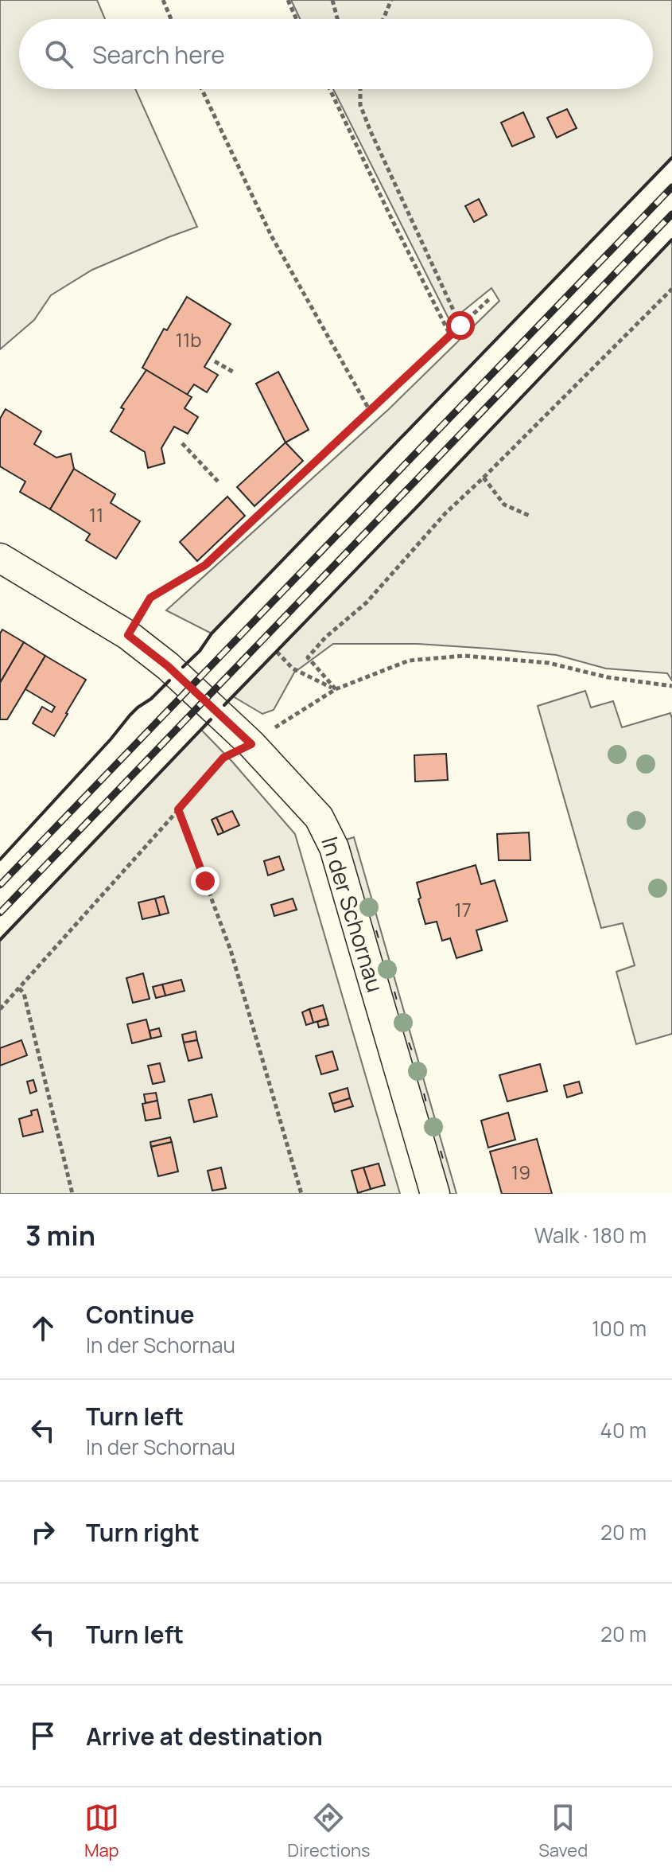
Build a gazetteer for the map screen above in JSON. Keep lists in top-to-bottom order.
{
  "streets": {
    "street": ["In der Schornau"]
  },
  "house_numbers": [
    "11b",
    "11",
    "17",
    "19"
  ],
  "page": {
    "search": "Search here",
    "heading": ["3 min", "Walk · 180 m"],
    "list": [
      ["Continue", "In der Schornau", "100 m"],
      ["Turn left", "In der Schornau", "40 m"],
      ["Turn right", "20 m"],
      ["Turn left", "20 m"],
      "Arrive at destination"
    ],
    "nav": ["Map", "Directions", "Saved"]
  }
}
